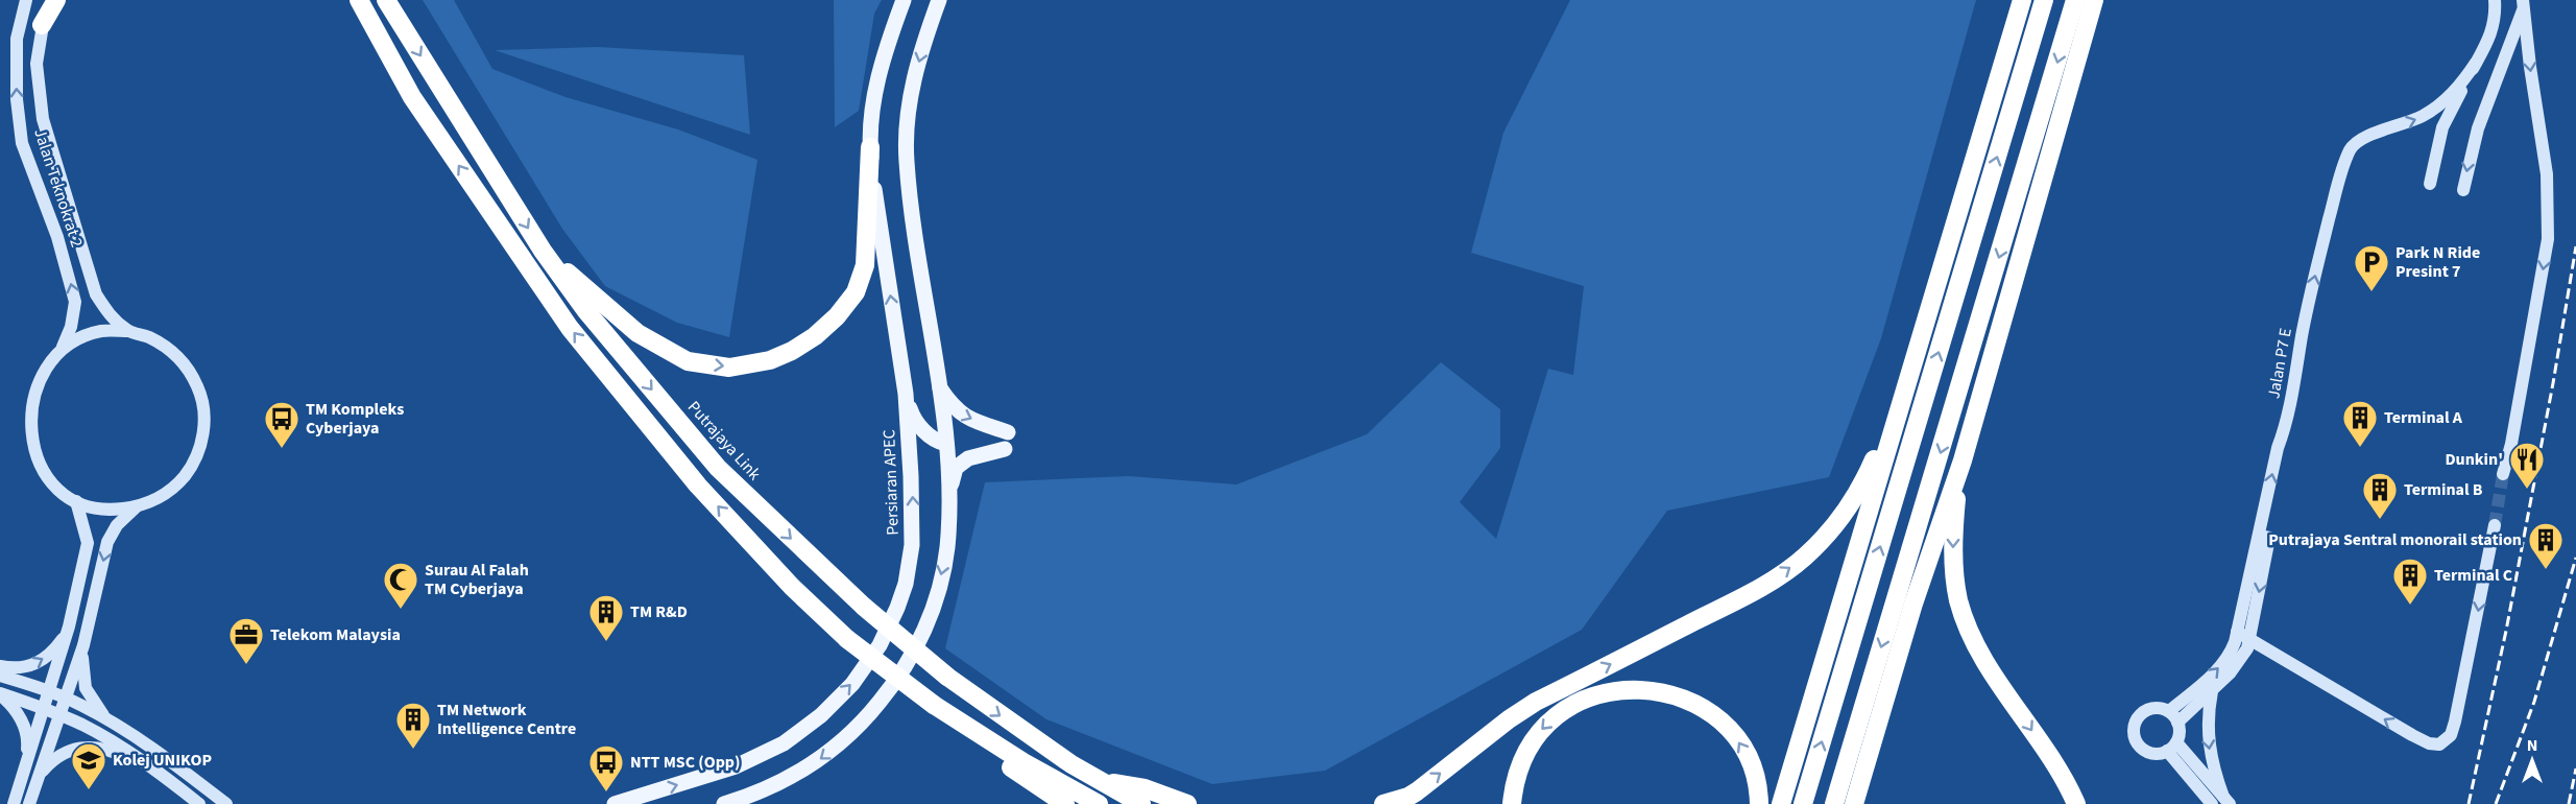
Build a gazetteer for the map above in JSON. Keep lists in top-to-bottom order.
{
  "streets": {
    "highway": ["Putrajaya Link"],
    "main road": ["Jalan Teknokrat 2", "Jalan P7 E", "Persiaran APEC"]
  },
  "places": {
    "parking": ["Park N Ride Presint 7"],
    "building": [
      "Terminal A",
      "Terminal B",
      "Putrajaya Sentral monorail station",
      "Terminal C",
      "TM R&D",
      "TM Network Intelligence Centre"
    ],
    "bus stop": ["TM Kompleks Cyberjaya", "NTT MSC (Opp)"],
    "restaurant": ["Dunkin'"],
    "mosque": ["Surau Al Falah TM Cyberjaya"],
    "office": ["Telekom Malaysia"],
    "school or university": ["Kolej UNIKOP"]
  },
  "north": "top"
}
